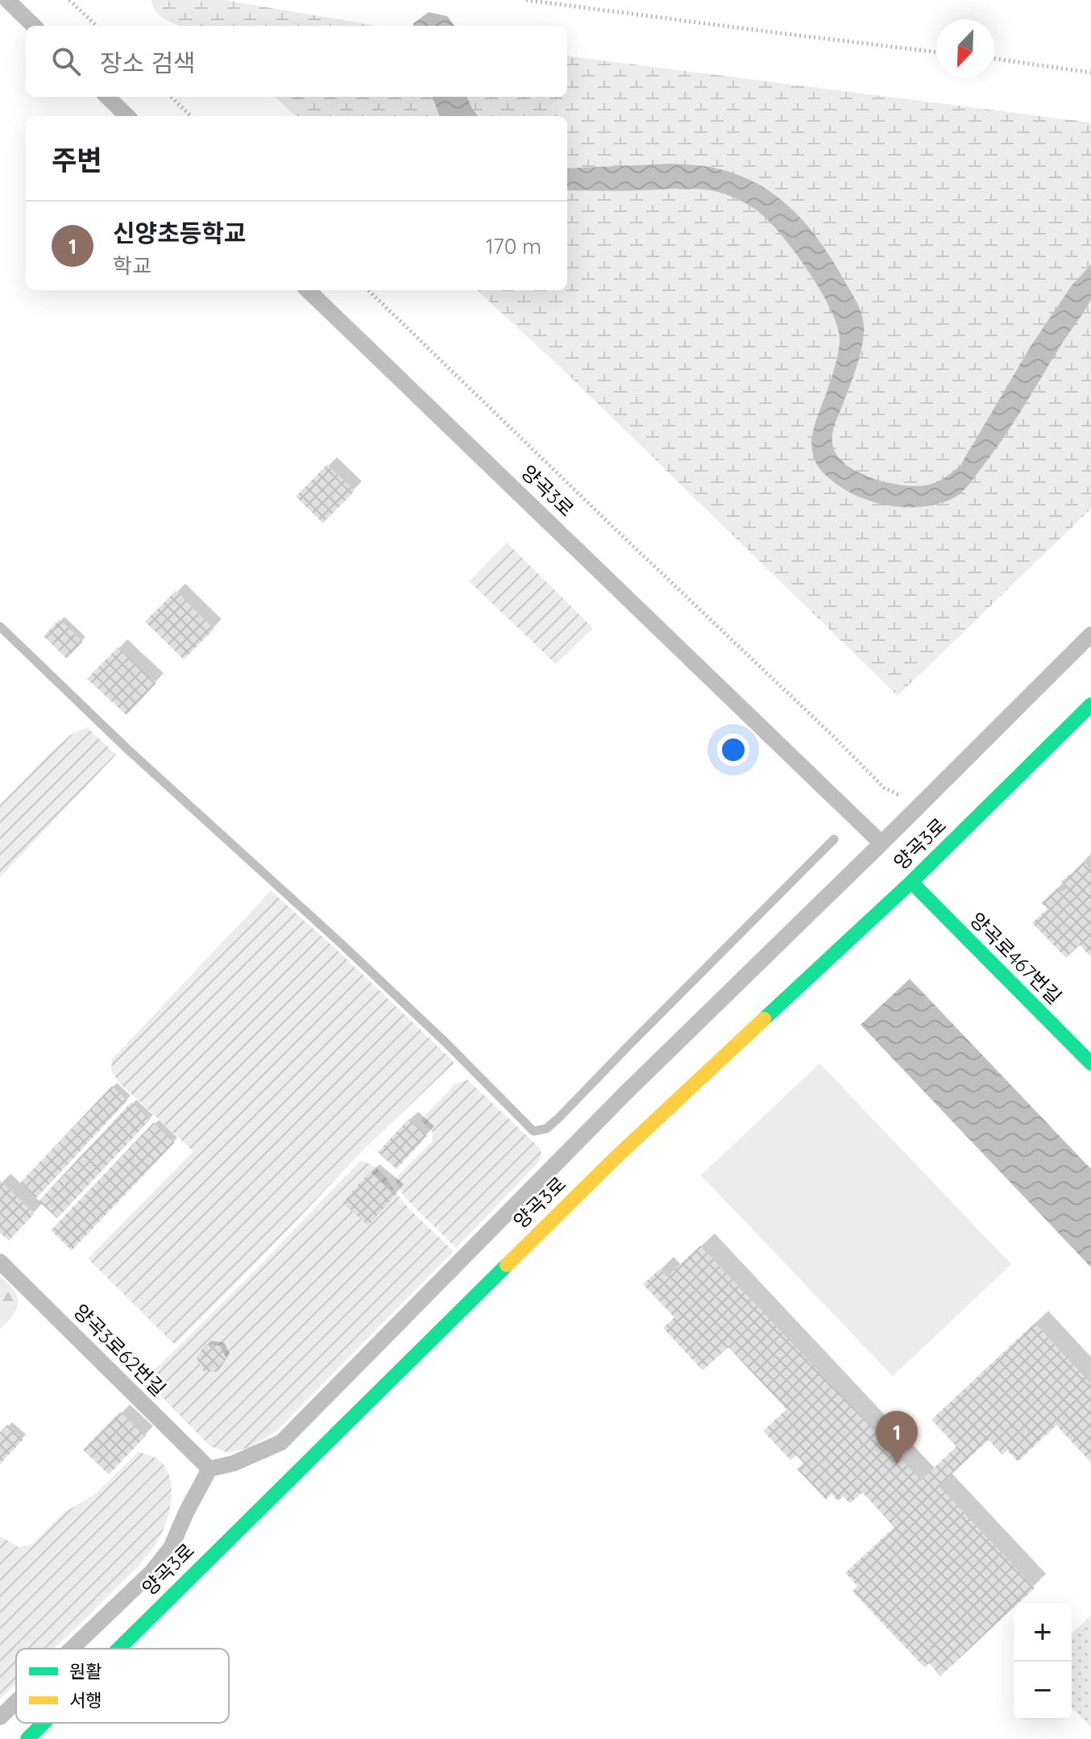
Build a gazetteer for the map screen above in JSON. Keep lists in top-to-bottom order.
{
  "streets": {
    "street": ["양곡3로", "양곡로467번길"],
    "lane": ["양곡3로62번길"]
  },
  "crossings": [
    ["양곡3로", "양곡로467번길"],
    ["양곡3로", "양곡3로62번길"]
  ],
  "legend": ["원활", "서행"],
  "north": "bottom left",
  "page": {
    "search": "장소 검색",
    "heading": "주변",
    "list": [
      {
        "mark": "1",
        "name": "신양초등학교",
        "note": "학교",
        "value": "170 m"
      }
    ],
    "pins": "1",
    "map_buttons": ["+", "−"]
  }
}
